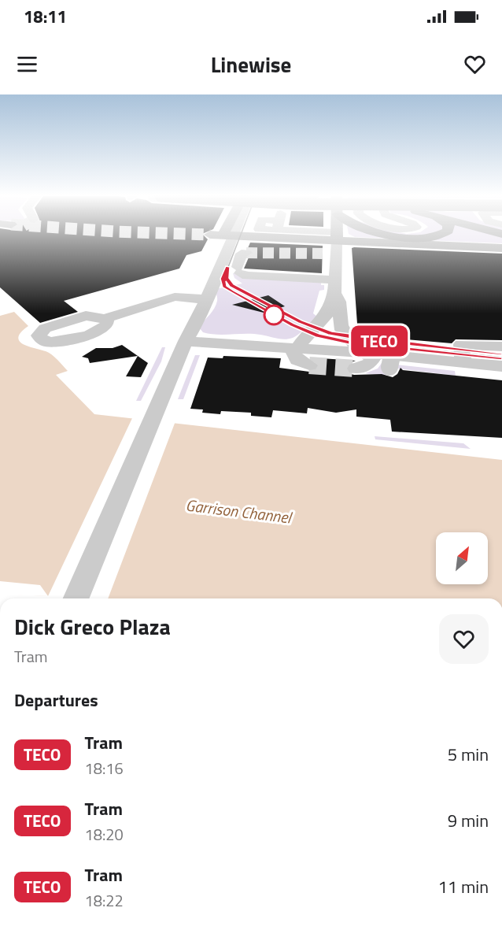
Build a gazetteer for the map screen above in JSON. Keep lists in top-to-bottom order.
{
  "water": ["Garrison Channel"],
  "lines": ["tram line TECO"],
  "north": "top right",
  "page": {
    "status": "18:11",
    "header": "Linewise",
    "on_map": "TECO",
    "heading": [
      ["Dick Greco Plaza", "Tram"],
      "Departures"
    ],
    "list": [
      {
        "mark": "TECO",
        "name": "Tram",
        "note": "18:16",
        "value": "5 min"
      },
      {
        "mark": "TECO",
        "name": "Tram",
        "note": "18:20",
        "value": "9 min"
      },
      {
        "mark": "TECO",
        "name": "Tram",
        "note": "18:22",
        "value": "11 min"
      }
    ]
  }
}
